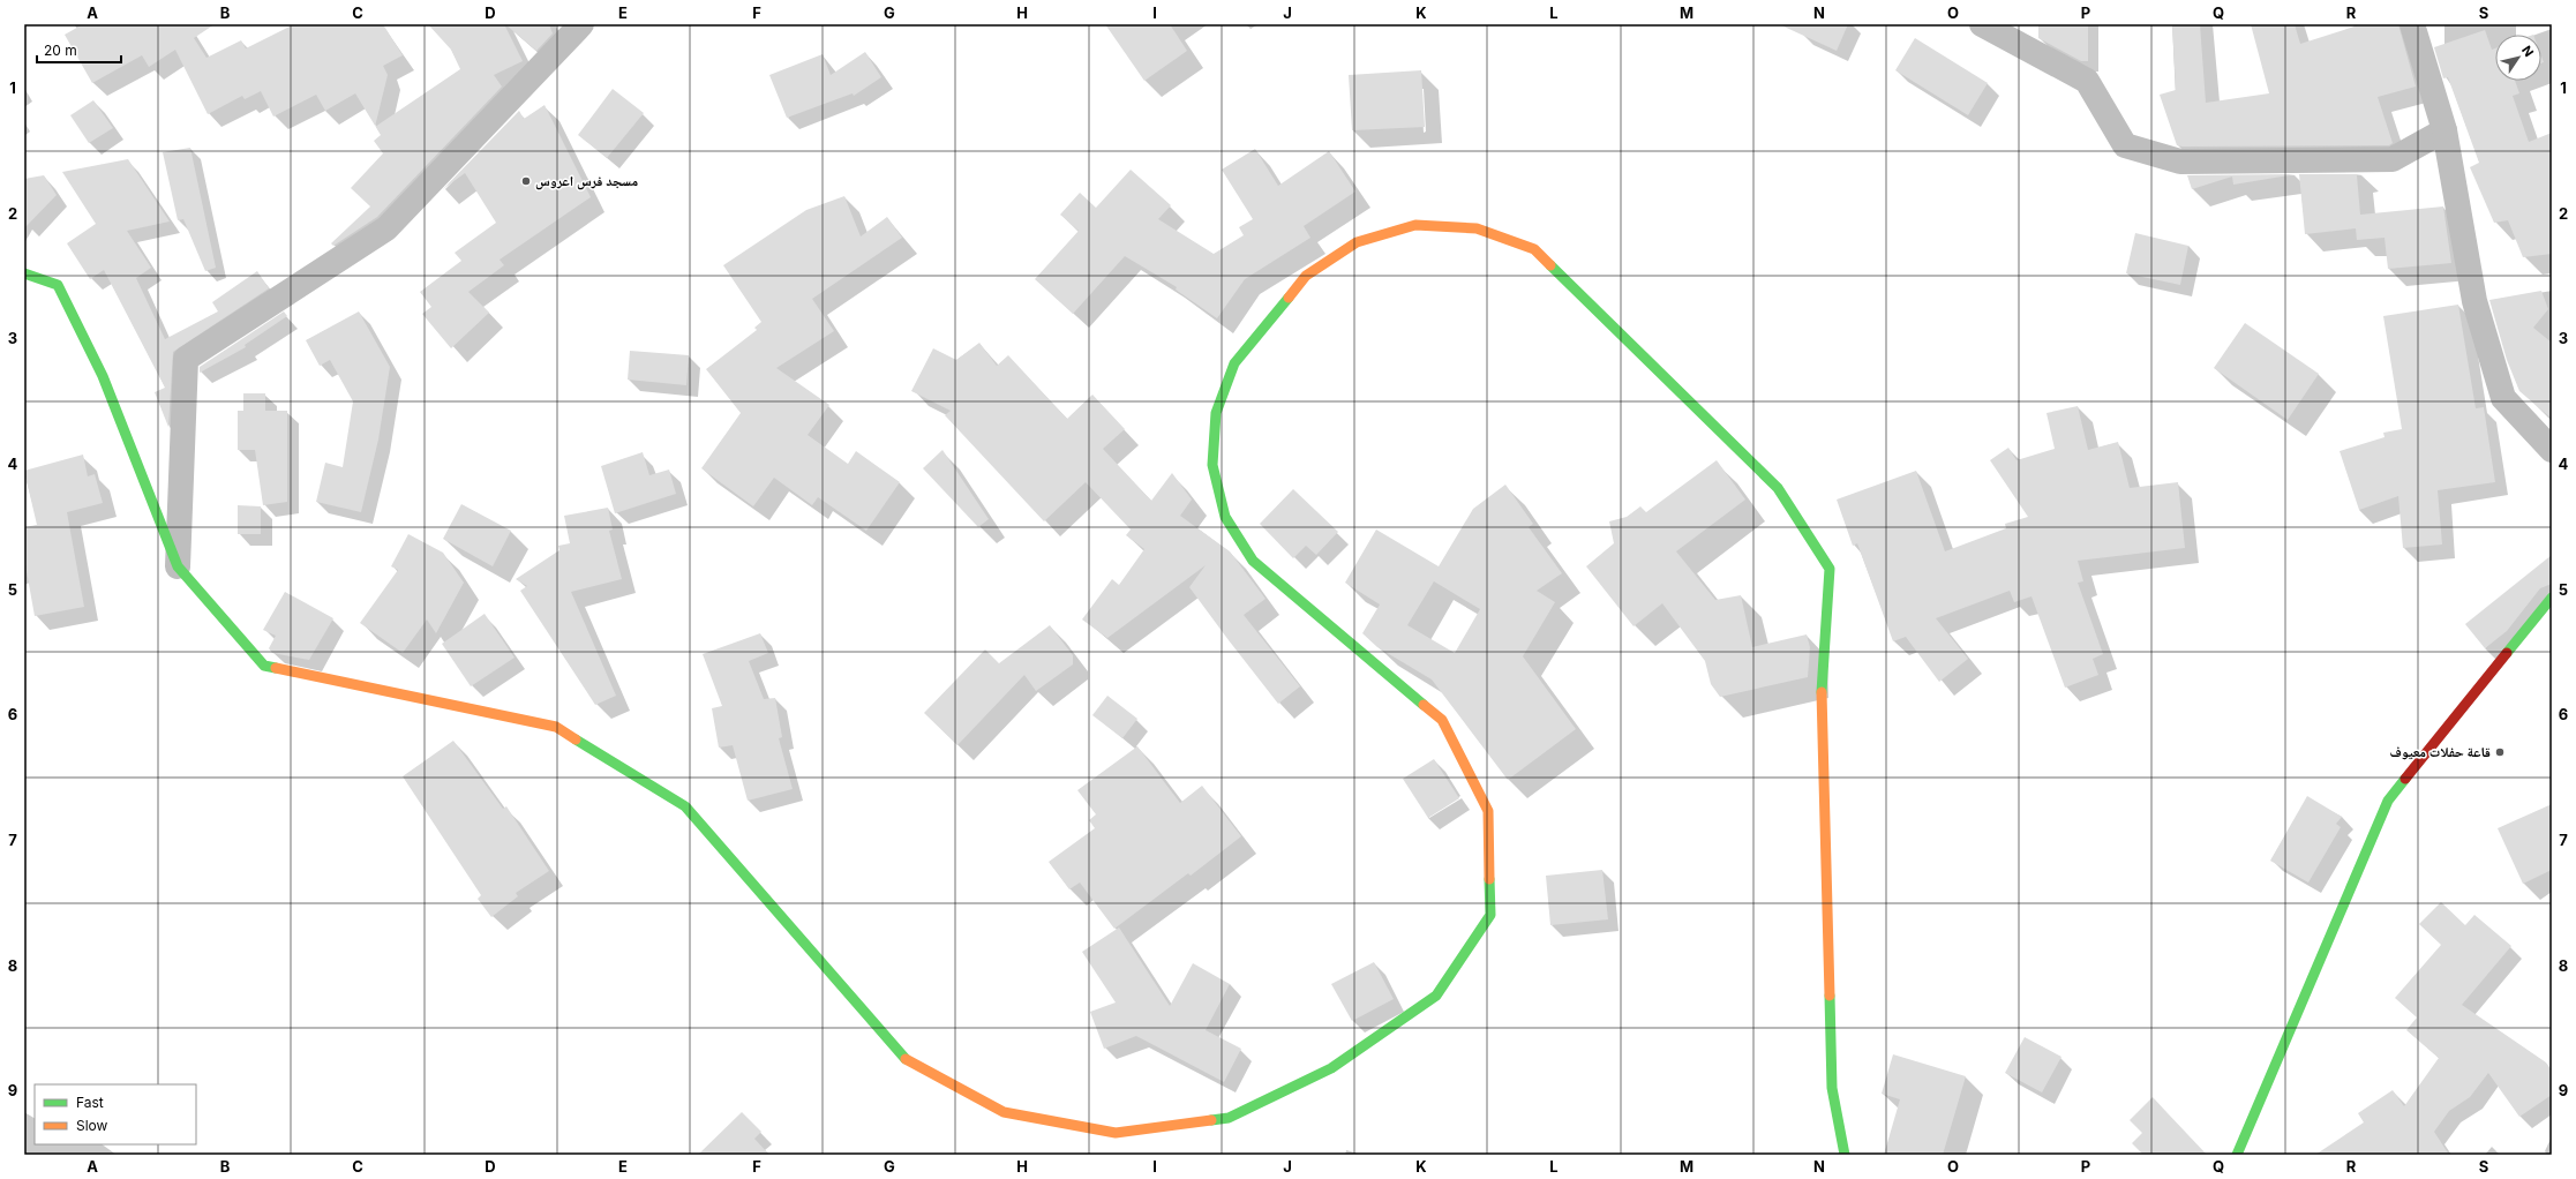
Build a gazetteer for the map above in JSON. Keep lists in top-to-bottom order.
{
  "places": ["مسجد فرس اعروس", "قاعة حفلات معيوف"],
  "legend": ["Fast", "Slow"],
  "scale_bar": "20 m",
  "north": "top right",
  "grid": {
    "columns": [
      "A",
      "B",
      "C",
      "D",
      "E",
      "F",
      "G",
      "H",
      "I",
      "J",
      "K",
      "L",
      "M",
      "N",
      "O",
      "P",
      "Q",
      "R",
      "S"
    ],
    "rows": [
      "1",
      "2",
      "3",
      "4",
      "5",
      "6",
      "7",
      "8",
      "9"
    ]
  }
}
